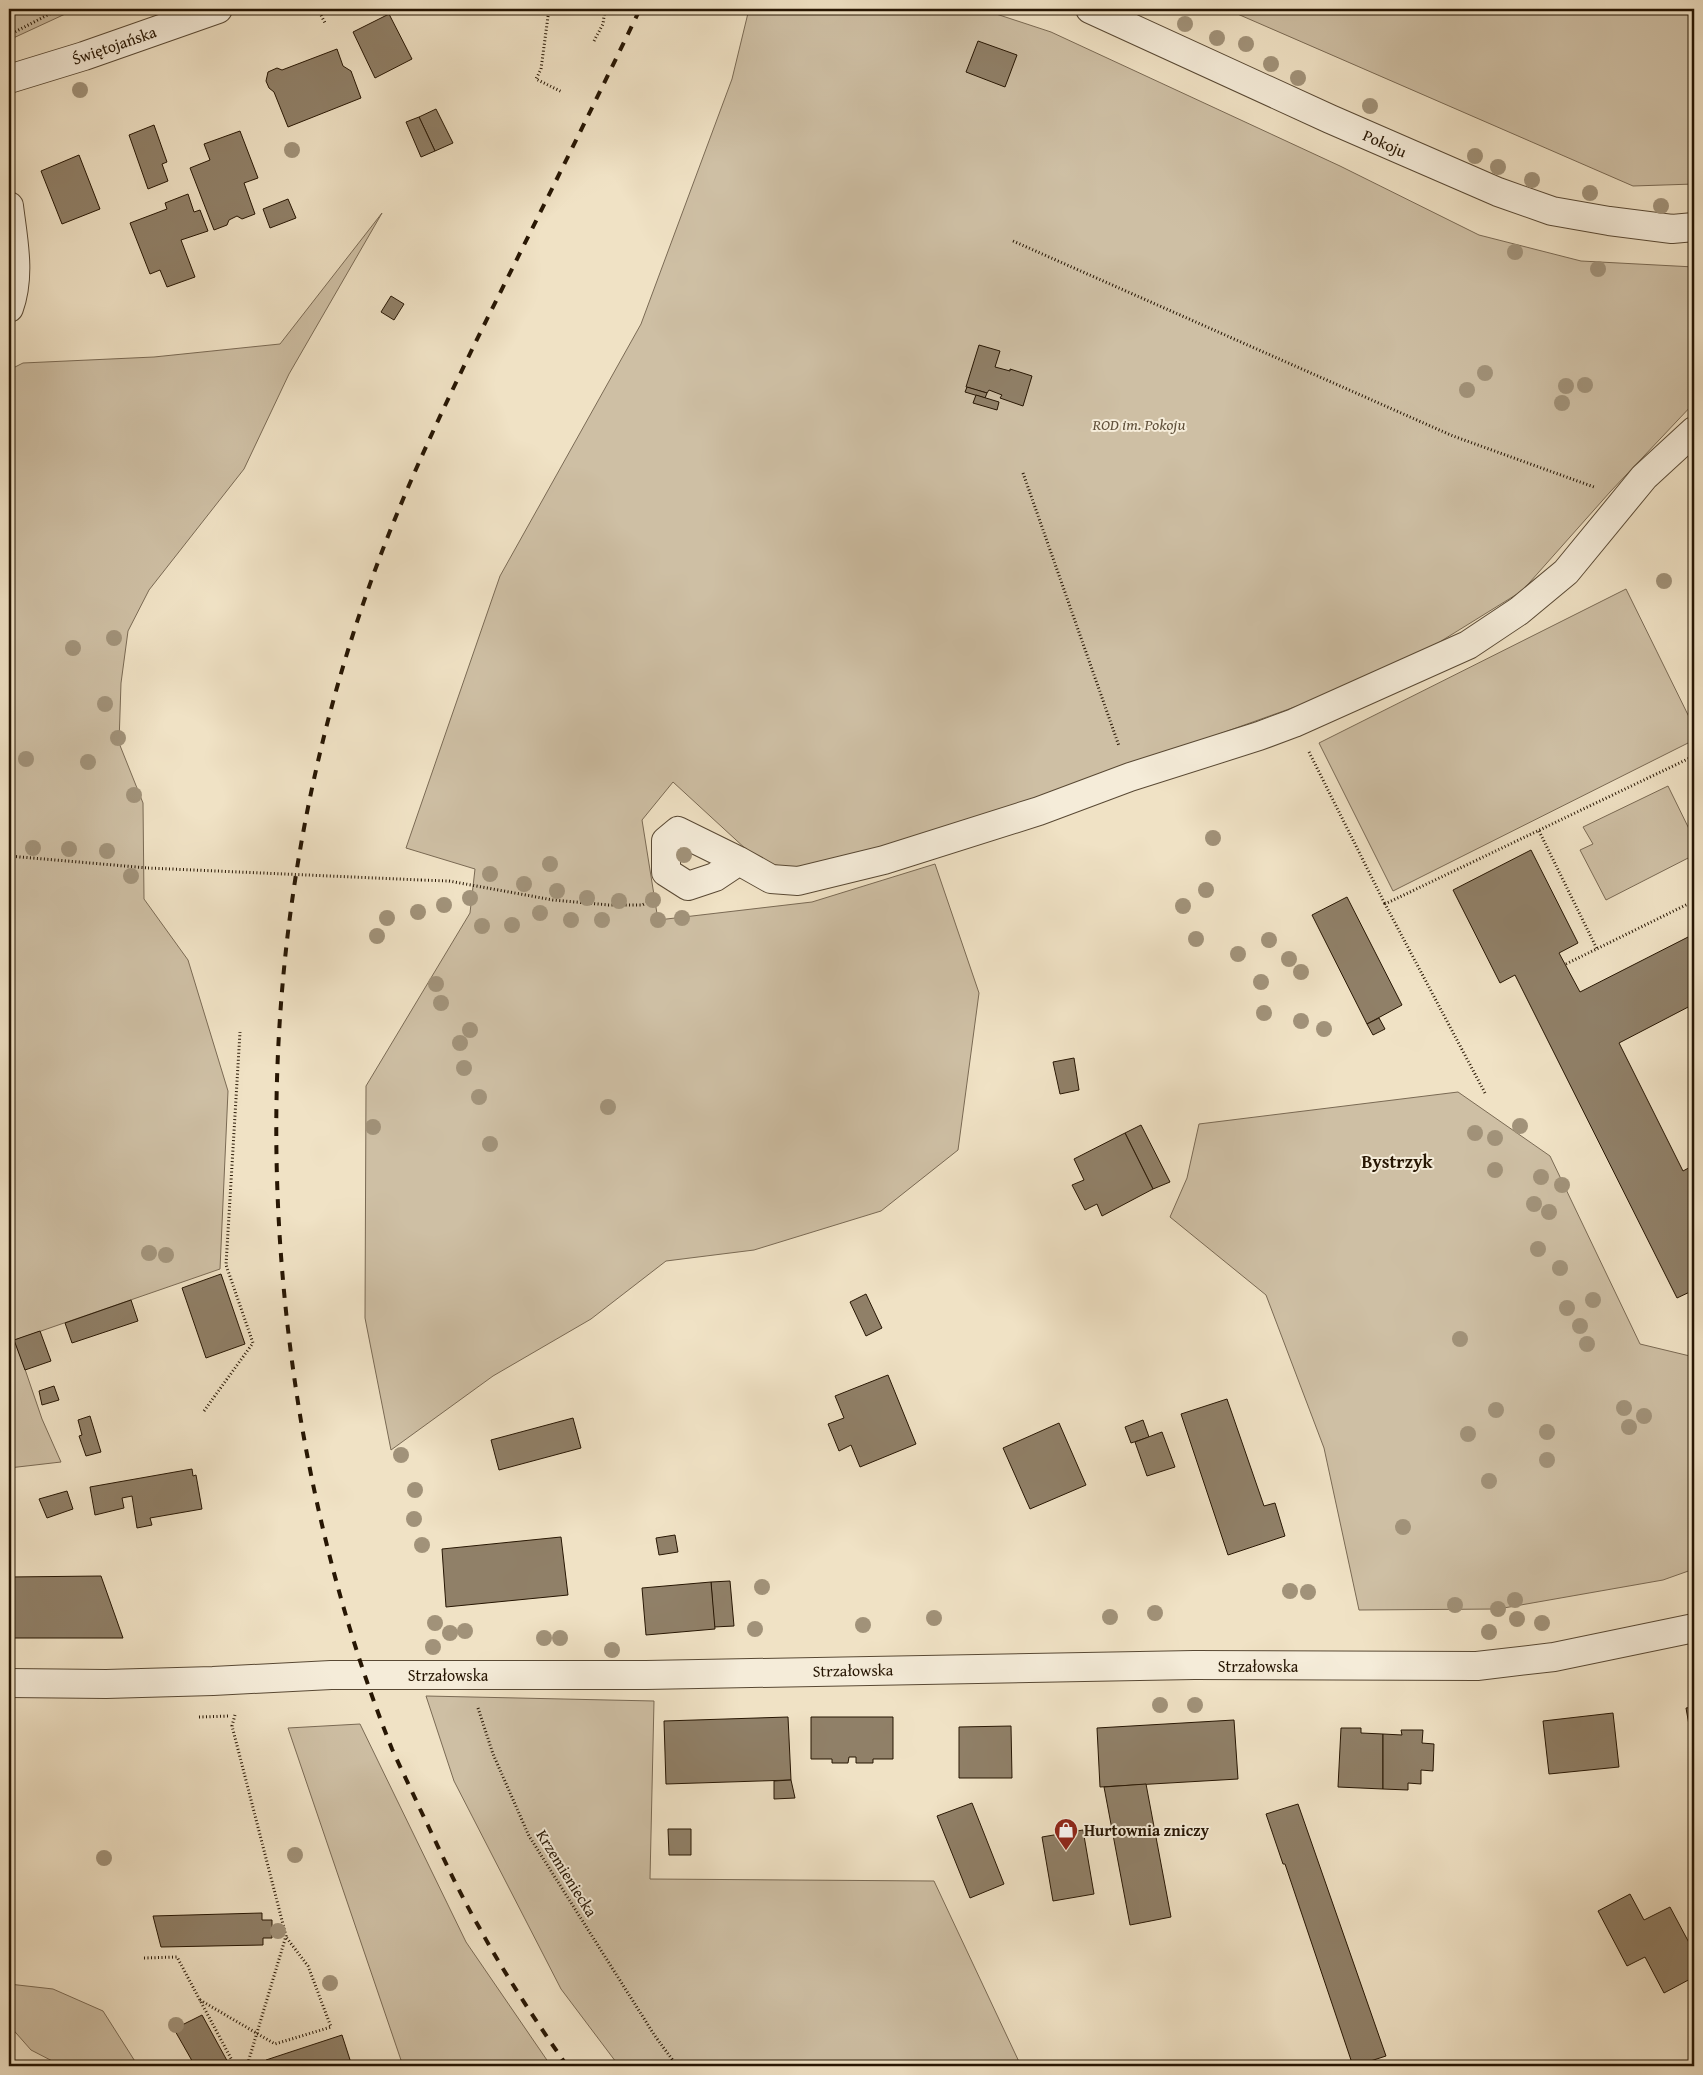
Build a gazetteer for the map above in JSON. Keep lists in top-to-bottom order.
{
  "streets": {
    "street": ["Świętojańska", "Pokoju", "Strzałowska"],
    "path": ["Krzemieniecka"]
  },
  "crossings": [
    ["Strzałowska", "Krzemieniecka"]
  ],
  "districts": ["Bystrzyk"],
  "parks": ["ROD im. Pokoju"],
  "places": {
    "shop": ["Hurtownia zniczy"]
  }
}
